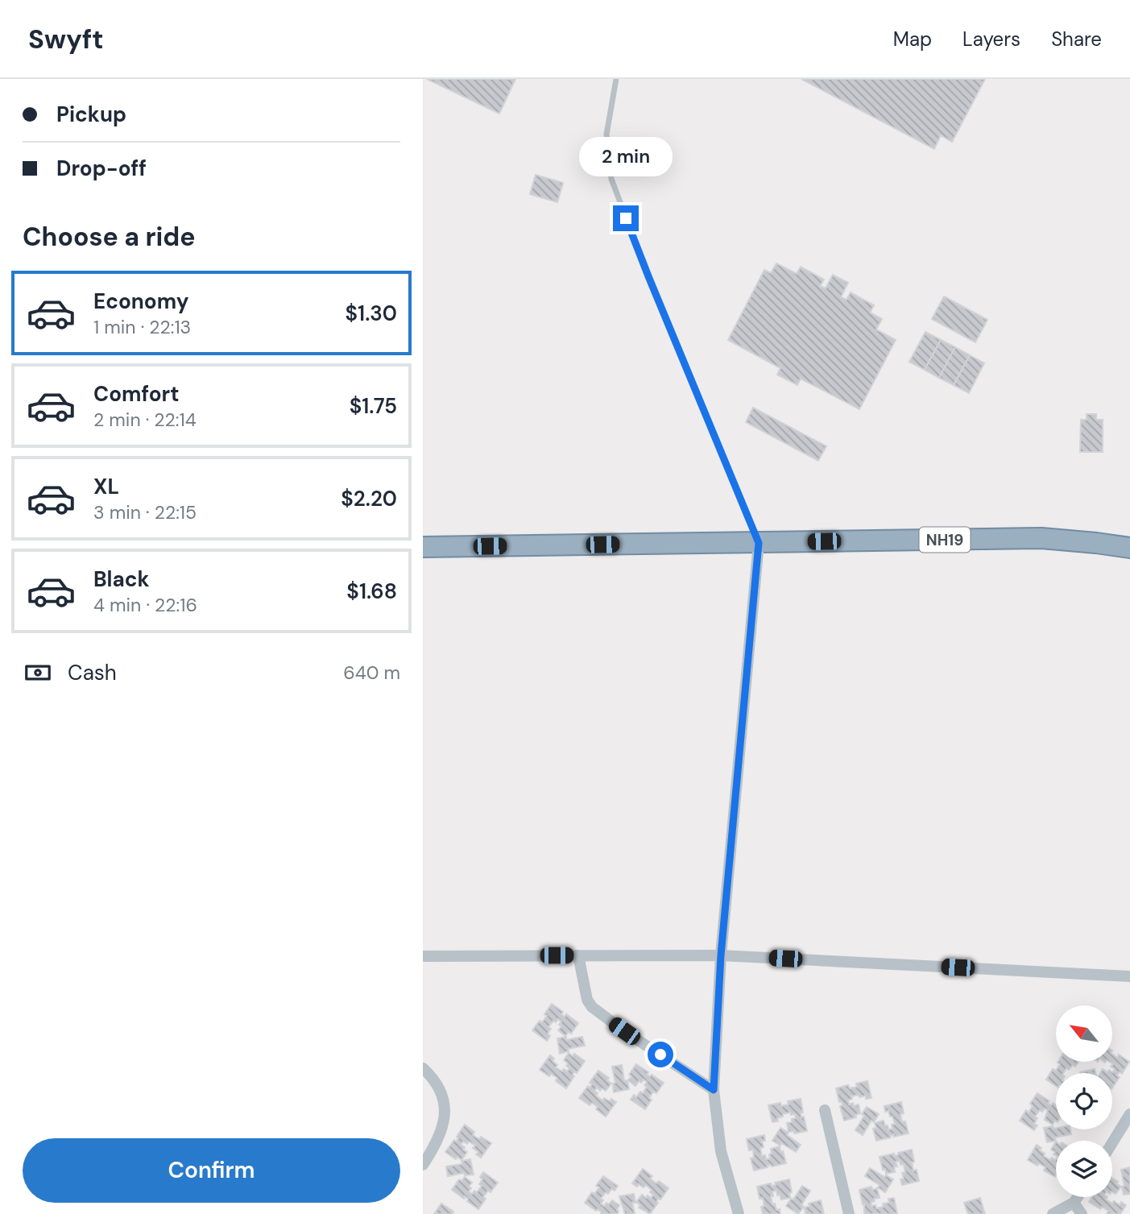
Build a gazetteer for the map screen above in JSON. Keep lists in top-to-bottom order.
{
  "streets": {
    "highway": ["NH19"]
  },
  "north": "top left",
  "page": {
    "header": "Swyft",
    "nav": ["Map", "Layers", "Share"],
    "banner": ["Pickup", "Drop-off"],
    "bubble": "2 min",
    "heading": "Choose a ride",
    "list": [
      {
        "name": "Economy",
        "note": "1 min · 22:13",
        "value": "$1.30"
      },
      {
        "name": "Comfort",
        "note": "2 min · 22:14",
        "value": "$1.75"
      },
      {
        "name": "XL",
        "note": "3 min · 22:15",
        "value": "$2.20"
      },
      {
        "name": "Black",
        "note": "4 min · 22:16",
        "value": "$1.68"
      }
    ],
    "pay": ["Cash", "640 m"],
    "buttons": "Confirm"
  }
}
